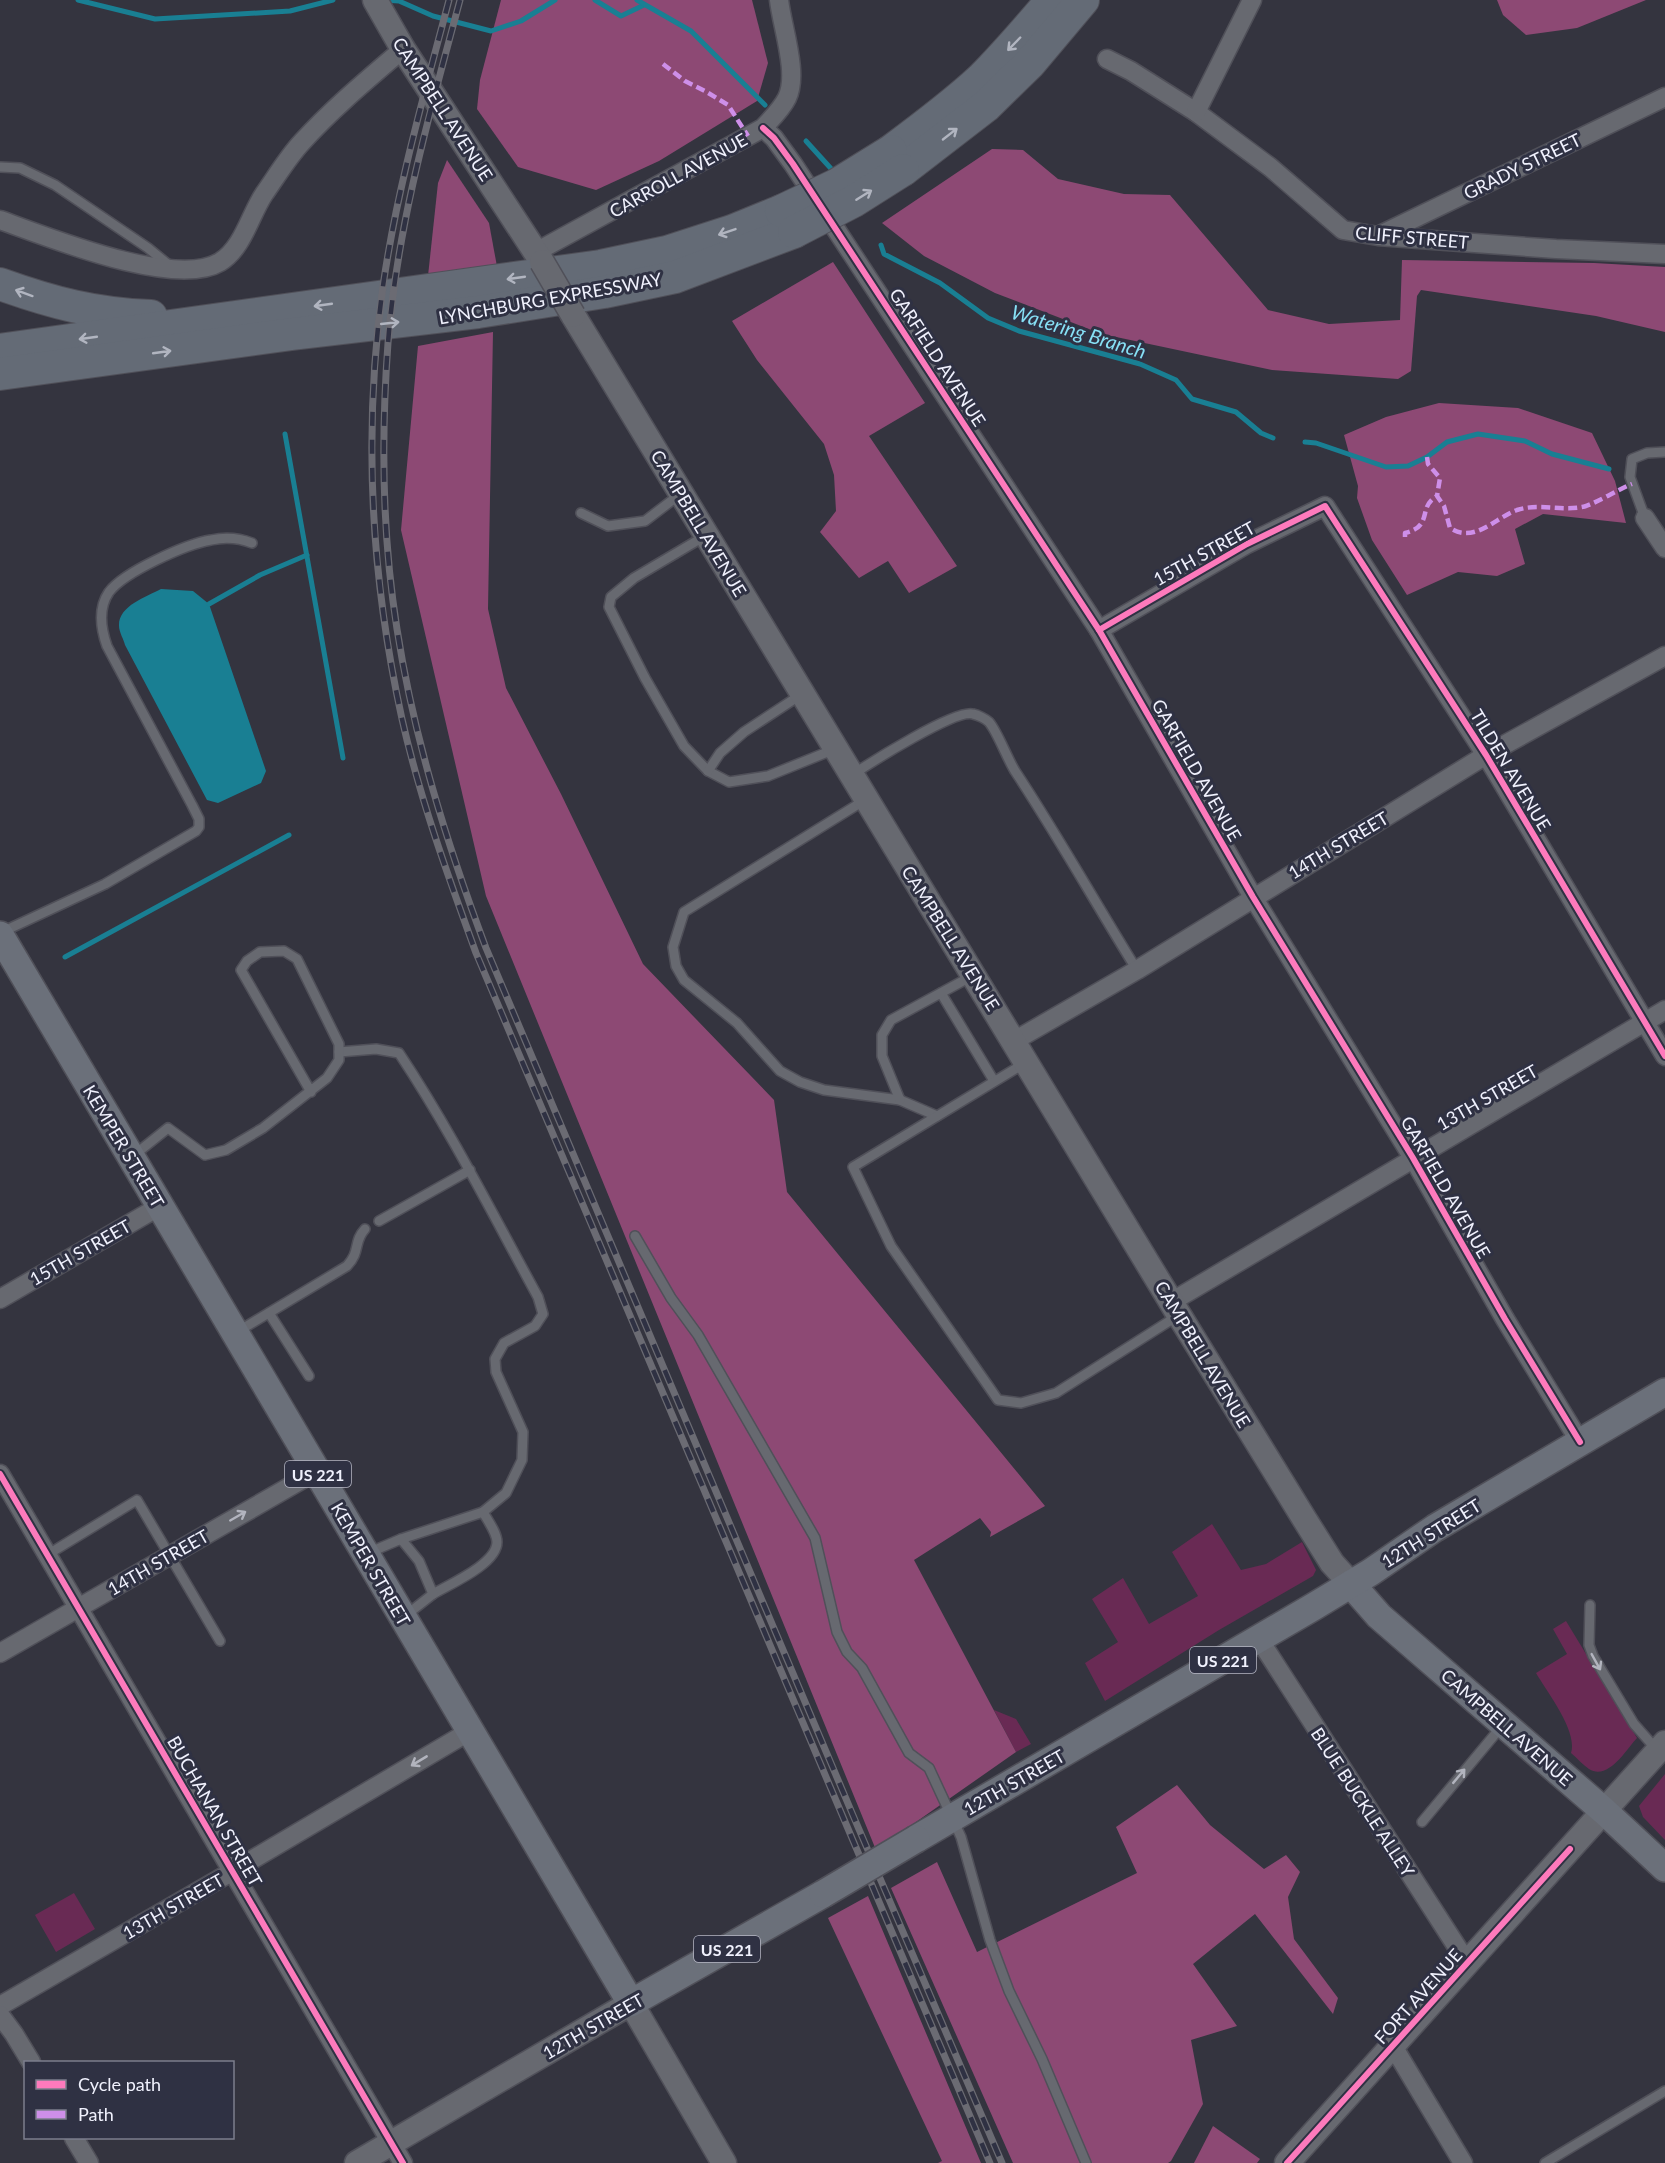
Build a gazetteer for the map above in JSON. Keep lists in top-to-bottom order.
{
  "streets": {
    "highway": ["LYNCHBURG EXPRESSWAY"],
    "main road": [
      "CAMPBELL AVENUE",
      "KEMPER STREET",
      "US 221",
      "12TH STREET",
      "FORT AVENUE"
    ],
    "street": [
      "GRADY STREET",
      "CARROLL AVENUE",
      "CLIFF STREET",
      "GARFIELD AVENUE",
      "15TH STREET",
      "TILDEN AVENUE",
      "14TH STREET",
      "13TH STREET",
      "BLUE BUCKLE ALLEY",
      "BUCHANAN STREET"
    ]
  },
  "crossings": [
    ["CAMPBELL AVENUE", "CARROLL AVENUE"],
    ["CAMPBELL AVENUE", "14TH STREET"],
    ["CAMPBELL AVENUE", "13TH STREET"],
    ["CAMPBELL AVENUE", "12TH STREET"],
    ["CAMPBELL AVENUE", "FORT AVENUE"],
    ["GRADY STREET", "CLIFF STREET"],
    ["CARROLL AVENUE", "GARFIELD AVENUE"],
    ["GARFIELD AVENUE", "15TH STREET"],
    ["GARFIELD AVENUE", "14TH STREET"],
    ["GARFIELD AVENUE", "13TH STREET"],
    ["GARFIELD AVENUE", "12TH STREET"],
    ["15TH STREET", "TILDEN AVENUE"],
    ["15TH STREET", "KEMPER STREET"],
    ["TILDEN AVENUE", "14TH STREET"],
    ["TILDEN AVENUE", "13TH STREET"],
    ["14TH STREET", "KEMPER STREET"],
    ["14TH STREET", "BUCHANAN STREET"],
    ["13TH STREET", "KEMPER STREET"],
    ["13TH STREET", "BUCHANAN STREET"],
    ["KEMPER STREET", "12TH STREET"],
    ["12TH STREET", "BLUE BUCKLE ALLEY"],
    ["12TH STREET", "BUCHANAN STREET"],
    ["BLUE BUCKLE ALLEY", "FORT AVENUE"]
  ],
  "water": ["Watering Branch"],
  "legend": ["Cycle path", "Path"]
}
